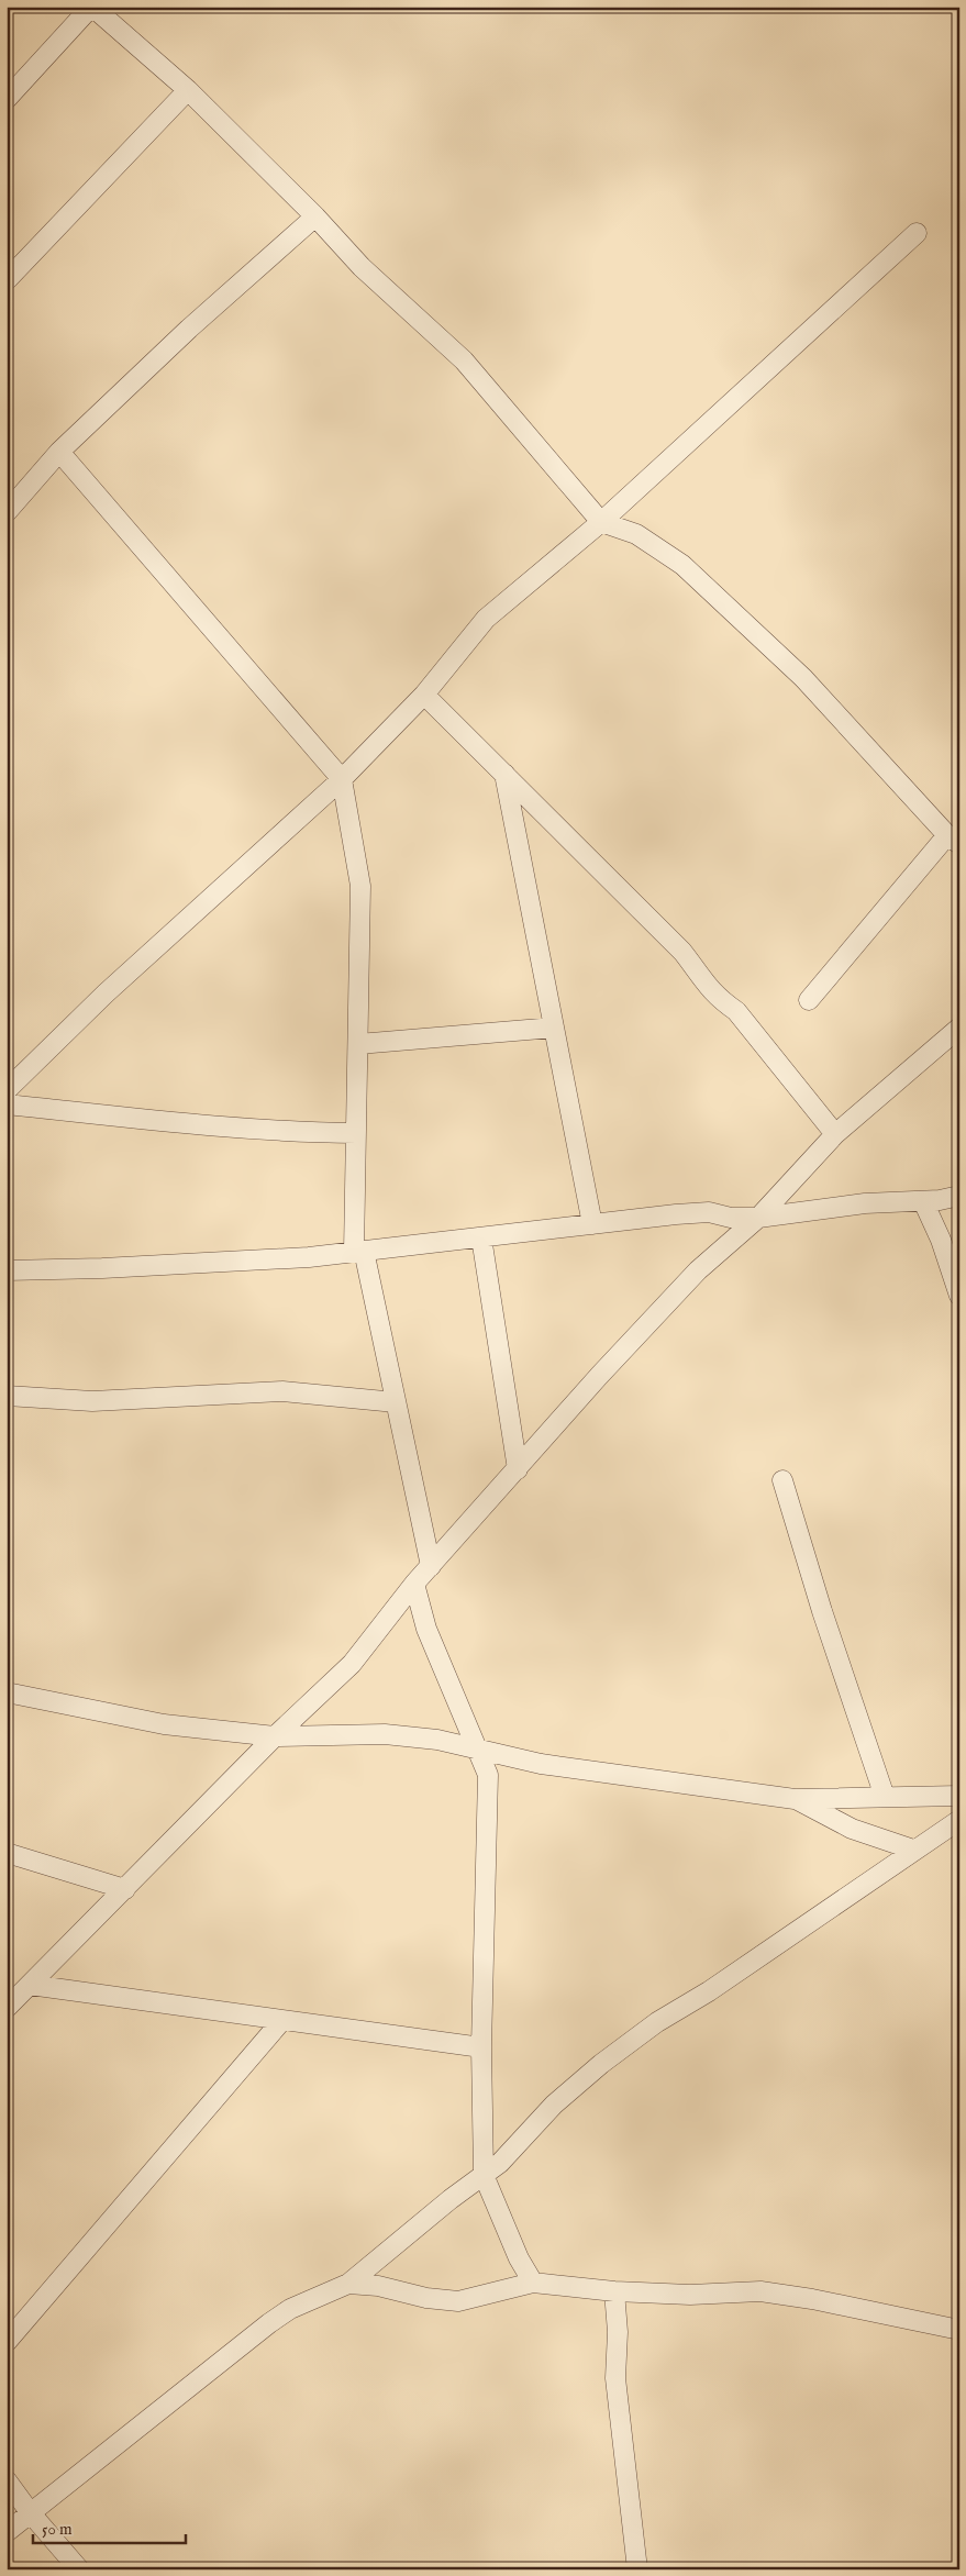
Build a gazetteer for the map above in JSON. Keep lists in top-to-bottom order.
{
  "scale_bar": "50 m"
}
